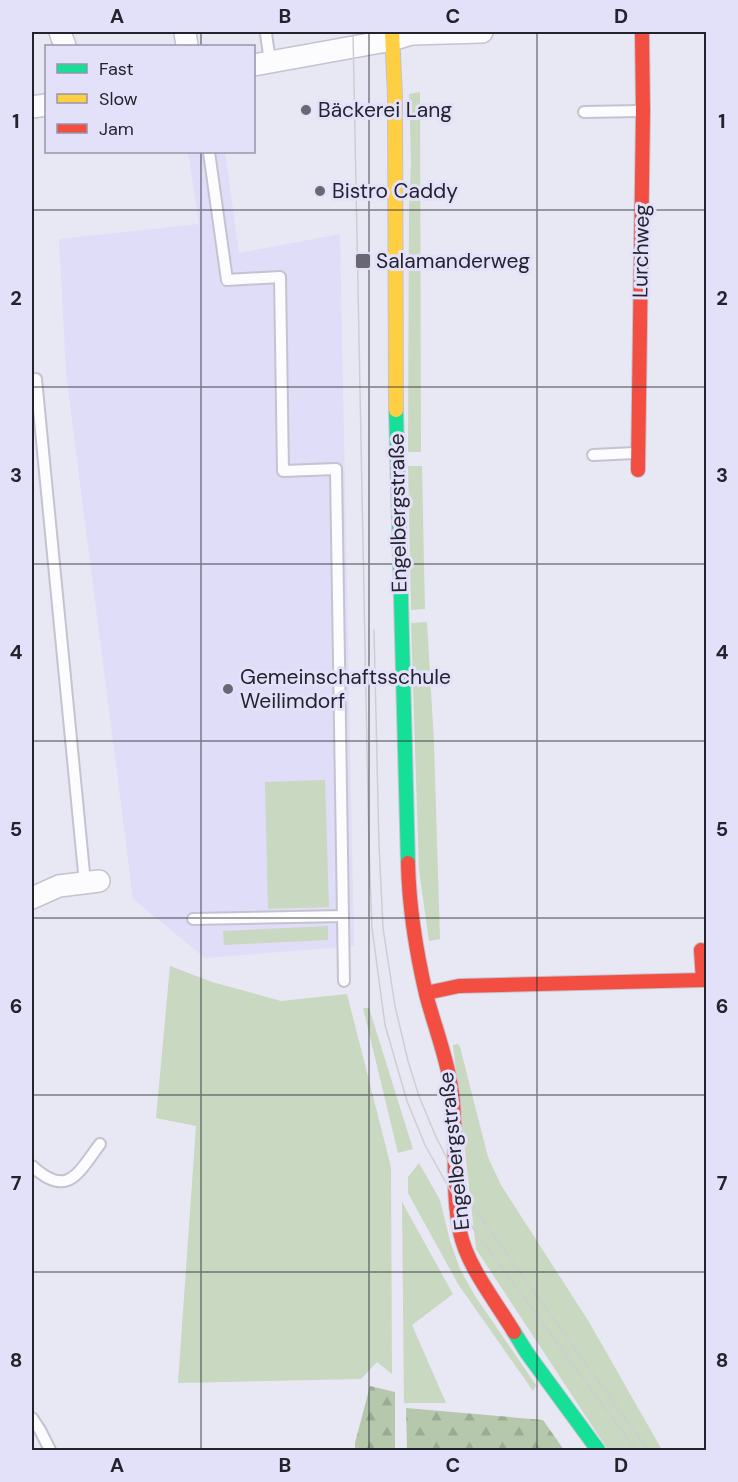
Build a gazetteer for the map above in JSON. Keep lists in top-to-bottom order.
{
  "streets": {
    "main road": ["Lurchweg", "Engelbergstraße"]
  },
  "places": {
    "other": ["Bäckerei Lang", "Bistro Caddy", "Gemeinschaftsschule Weilimdorf"],
    "transit": ["Salamanderweg"]
  },
  "legend": ["Fast", "Slow", "Jam"],
  "grid": {
    "columns": [
      "A",
      "B",
      "C",
      "D"
    ],
    "rows": [
      "1",
      "2",
      "3",
      "4",
      "5",
      "6",
      "7",
      "8"
    ]
  }
}
